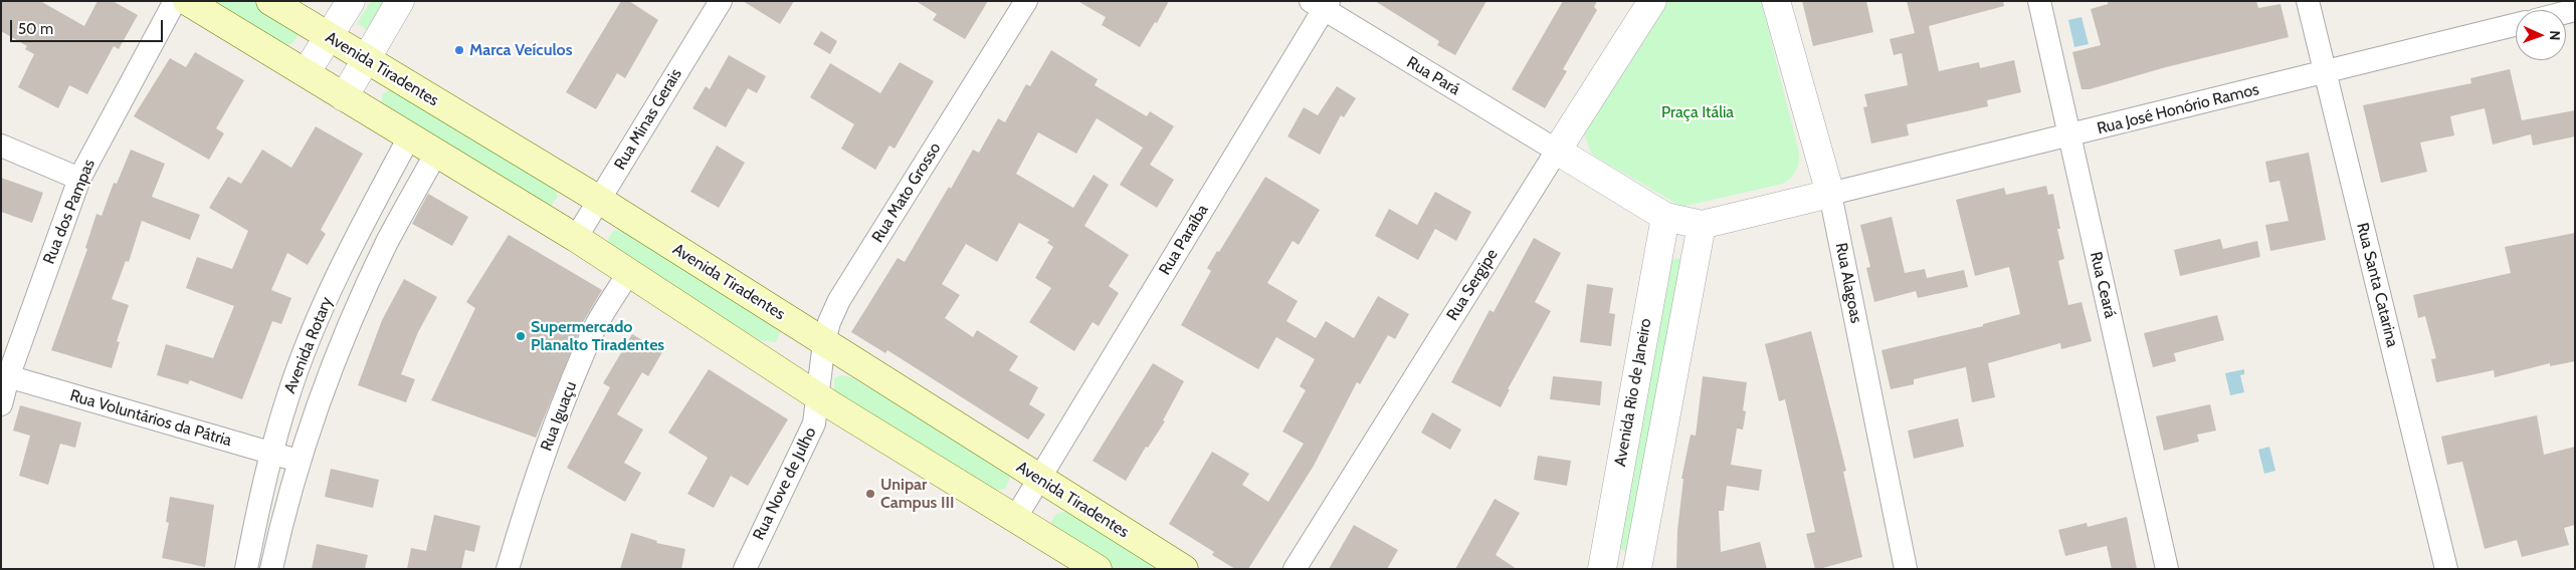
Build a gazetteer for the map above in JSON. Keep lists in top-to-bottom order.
{
  "streets": {
    "main road": ["Avenida Tiradentes"],
    "street": [
      "Rua Pará",
      "Rua José Honório Ramos",
      "Rua Minas Gerais",
      "Rua Mato Grosso",
      "Rua dos Pampas",
      "Rua Paraíba",
      "Rua Alagoas",
      "Rua Sergipe",
      "Rua Ceará",
      "Rua Santa Catarina",
      "Avenida Rotary",
      "Avenida Rio de Janeiro",
      "Rua Iguaçu",
      "Rua Voluntários da Pátria",
      "Rua Nove de Julho"
    ]
  },
  "crossings": [
    ["Avenida Tiradentes", "Rua Minas Gerais"],
    ["Avenida Tiradentes", "Rua Mato Grosso"],
    ["Avenida Tiradentes", "Rua Paraíba"],
    ["Rua Pará", "Rua Paraíba"],
    ["Rua Pará", "Rua Sergipe"],
    ["Rua José Honório Ramos", "Rua Alagoas"],
    ["Rua José Honório Ramos", "Rua Ceará"],
    ["Rua José Honório Ramos", "Rua Santa Catarina"],
    ["Rua Mato Grosso", "Rua Nove de Julho"],
    ["Rua dos Pampas", "Rua Voluntários da Pátria"],
    ["Avenida Rotary", "Rua Voluntários da Pátria"]
  ],
  "parks": ["Praça Itália"],
  "places": ["Marca Veículos", "Supermercado Planalto Tiradentes", "Unipar Campus III"],
  "scale_bar": "50 m",
  "north": "right"
}
